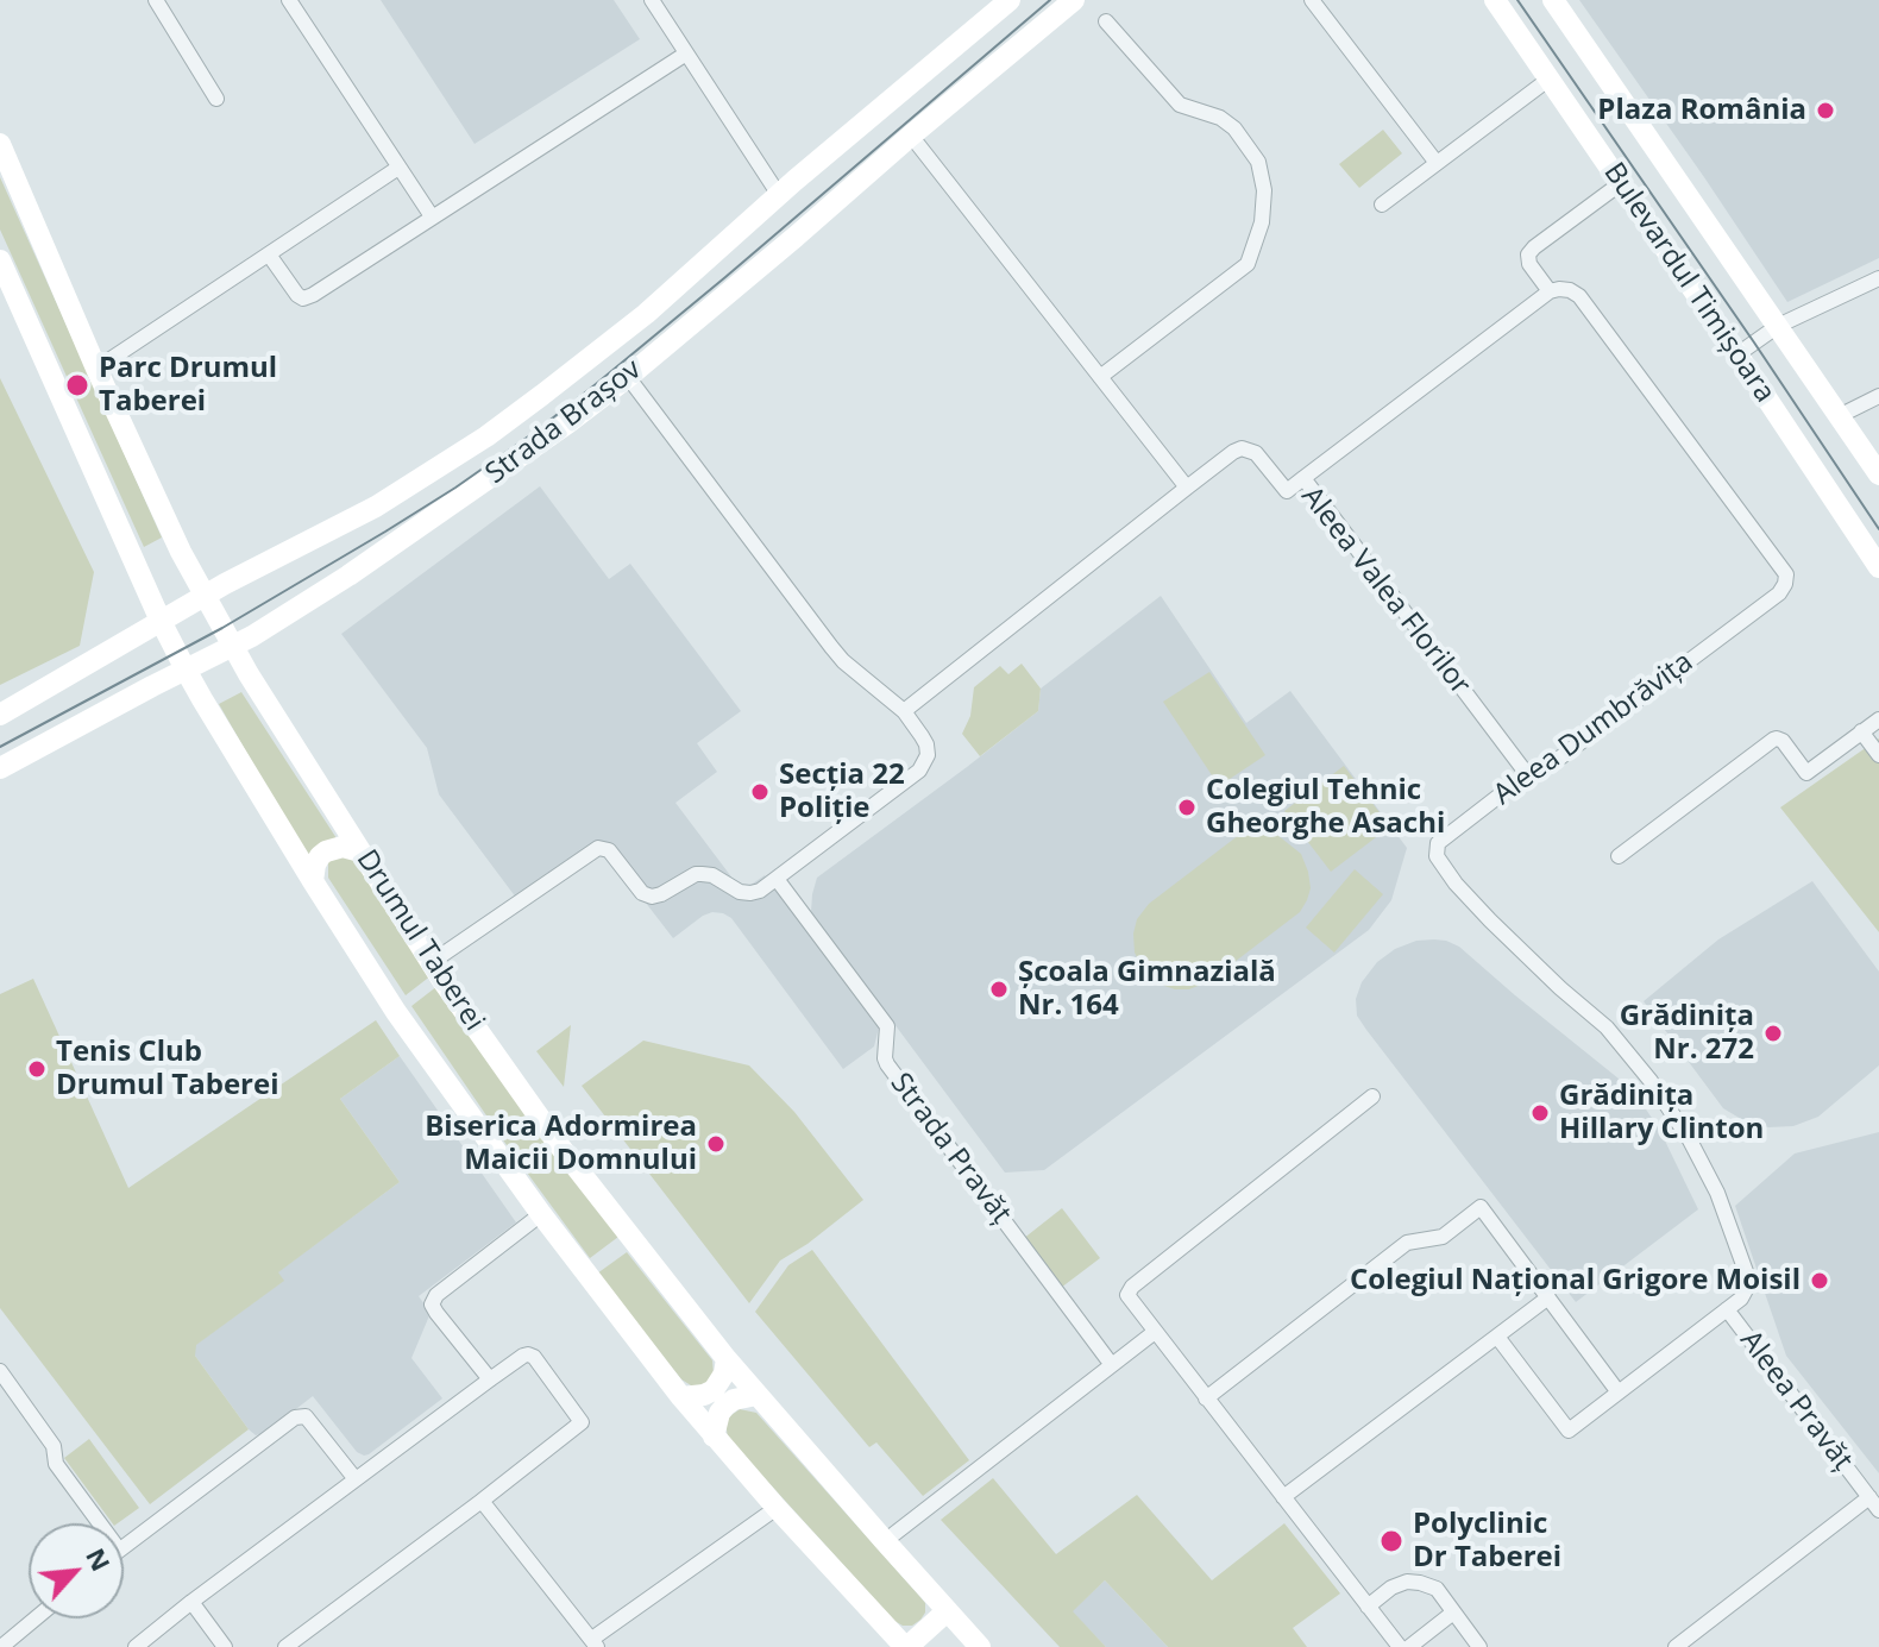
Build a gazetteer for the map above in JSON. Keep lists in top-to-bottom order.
{
  "streets": {
    "main road": ["Bulevardul Timișoara", "Strada Brașov", "Drumul Taberei"],
    "street": [
      "Aleea Valea Florilor",
      "Aleea Dumbrăvița",
      "Strada Pravăț",
      "Aleea Pravăț"
    ]
  },
  "crossings": [
    ["Strada Brașov", "Drumul Taberei"],
    ["Aleea Valea Florilor", "Aleea Dumbrăvița"],
    ["Aleea Dumbrăvița", "Aleea Pravăț"]
  ],
  "places": [
    "Plaza România",
    "Parc Drumul Taberei",
    "Secția 22 Poliție",
    "Colegiul Tehnic Gheorghe Asachi",
    "Școala Gimnazială Nr. 164",
    "Grădinița Nr. 272",
    "Tenis Club Drumul Taberei",
    "Grădinița Hillary Clinton",
    "Biserica Adormirea Maicii Domnului",
    "Colegiul Național Grigore Moisil",
    "Polyclinic Dr Taberei"
  ],
  "north": "top right"
}
